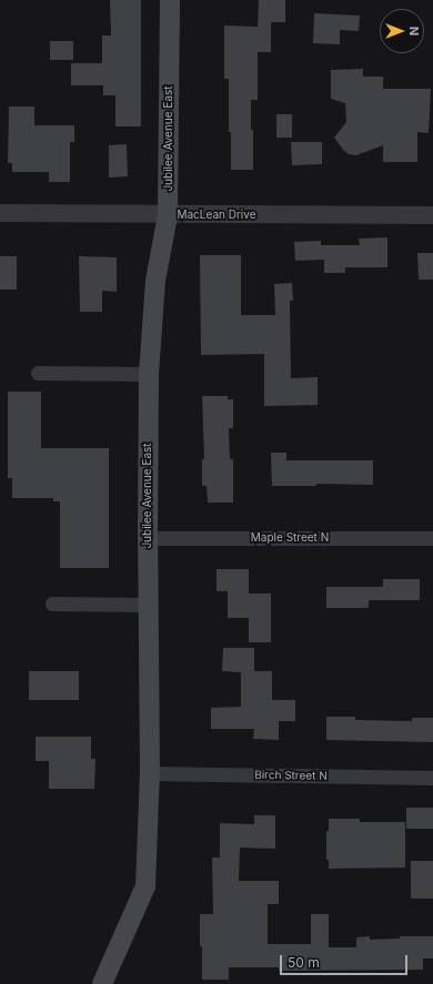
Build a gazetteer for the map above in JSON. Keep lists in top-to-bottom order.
{
  "streets": {
    "main road": ["Jubilee Avenue East"],
    "street": ["MacLean Drive", "Maple Street N", "Birch Street N"]
  },
  "crossings": [
    ["Jubilee Avenue East", "MacLean Drive"],
    ["Jubilee Avenue East", "Maple Street N"],
    ["Jubilee Avenue East", "Birch Street N"]
  ],
  "scale_bar": "50 m",
  "north": "right"
}
